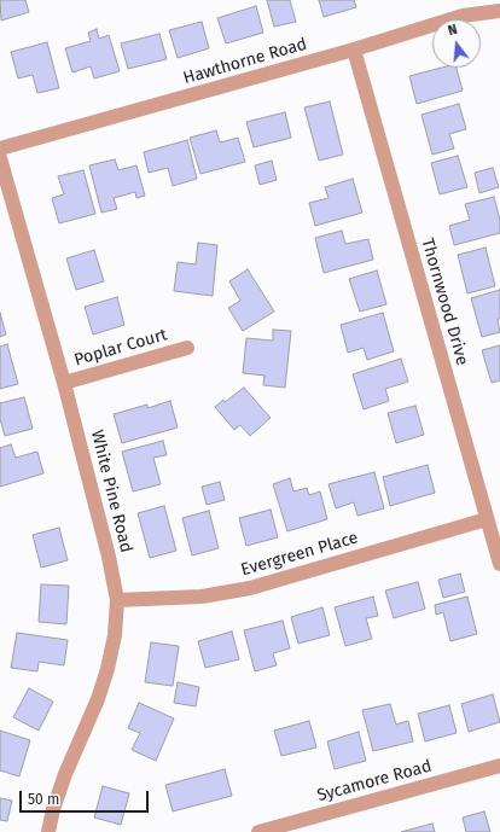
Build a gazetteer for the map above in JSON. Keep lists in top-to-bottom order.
{
  "streets": {
    "street": [
      "Hawthorne Road",
      "Thornwood Drive",
      "Poplar Court",
      "White Pine Road",
      "Evergreen Place",
      "Sycamore Road"
    ]
  },
  "crossings": [
    ["Hawthorne Road", "Thornwood Drive"],
    ["Thornwood Drive", "Evergreen Place"],
    ["Poplar Court", "White Pine Road"],
    ["White Pine Road", "Evergreen Place"]
  ],
  "scale_bar": "50 m",
  "north": "top"
}
